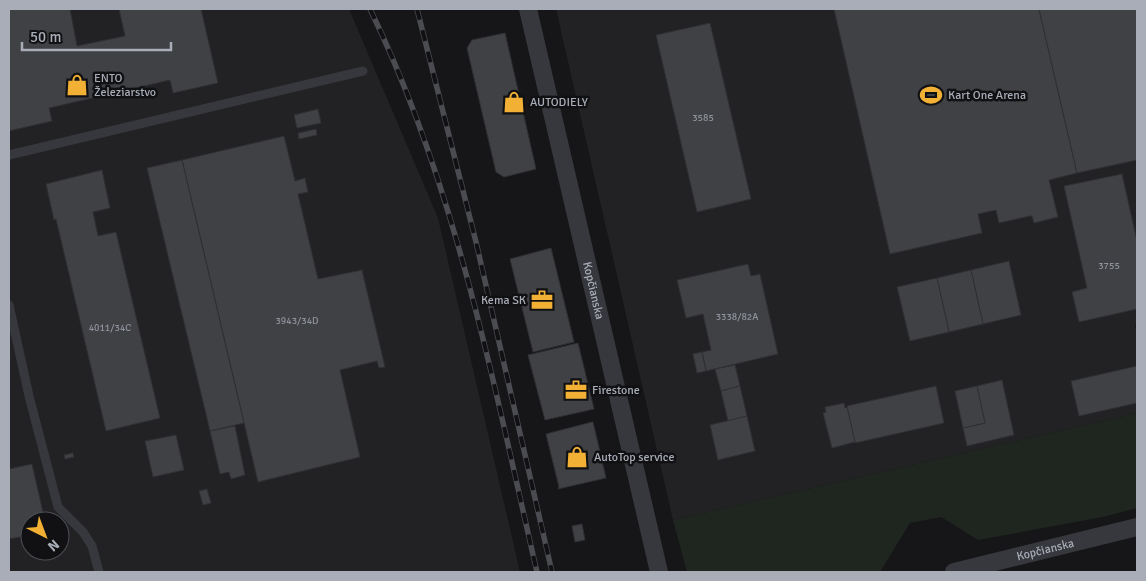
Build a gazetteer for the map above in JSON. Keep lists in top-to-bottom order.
{
  "streets": {
    "street": ["Kopčianska"]
  },
  "places": {
    "shop": ["ENTO Železiarstvo", "AUTODIELY", "AutoTop service"],
    "sports": ["Kart One Arena"],
    "office": ["Kema SK", "Firestone"]
  },
  "house_numbers": [
    "3585",
    "3755",
    "3338/82A",
    "3943/34D",
    "4011/34C"
  ],
  "scale_bar": "50 m",
  "north": "bottom right"
}
